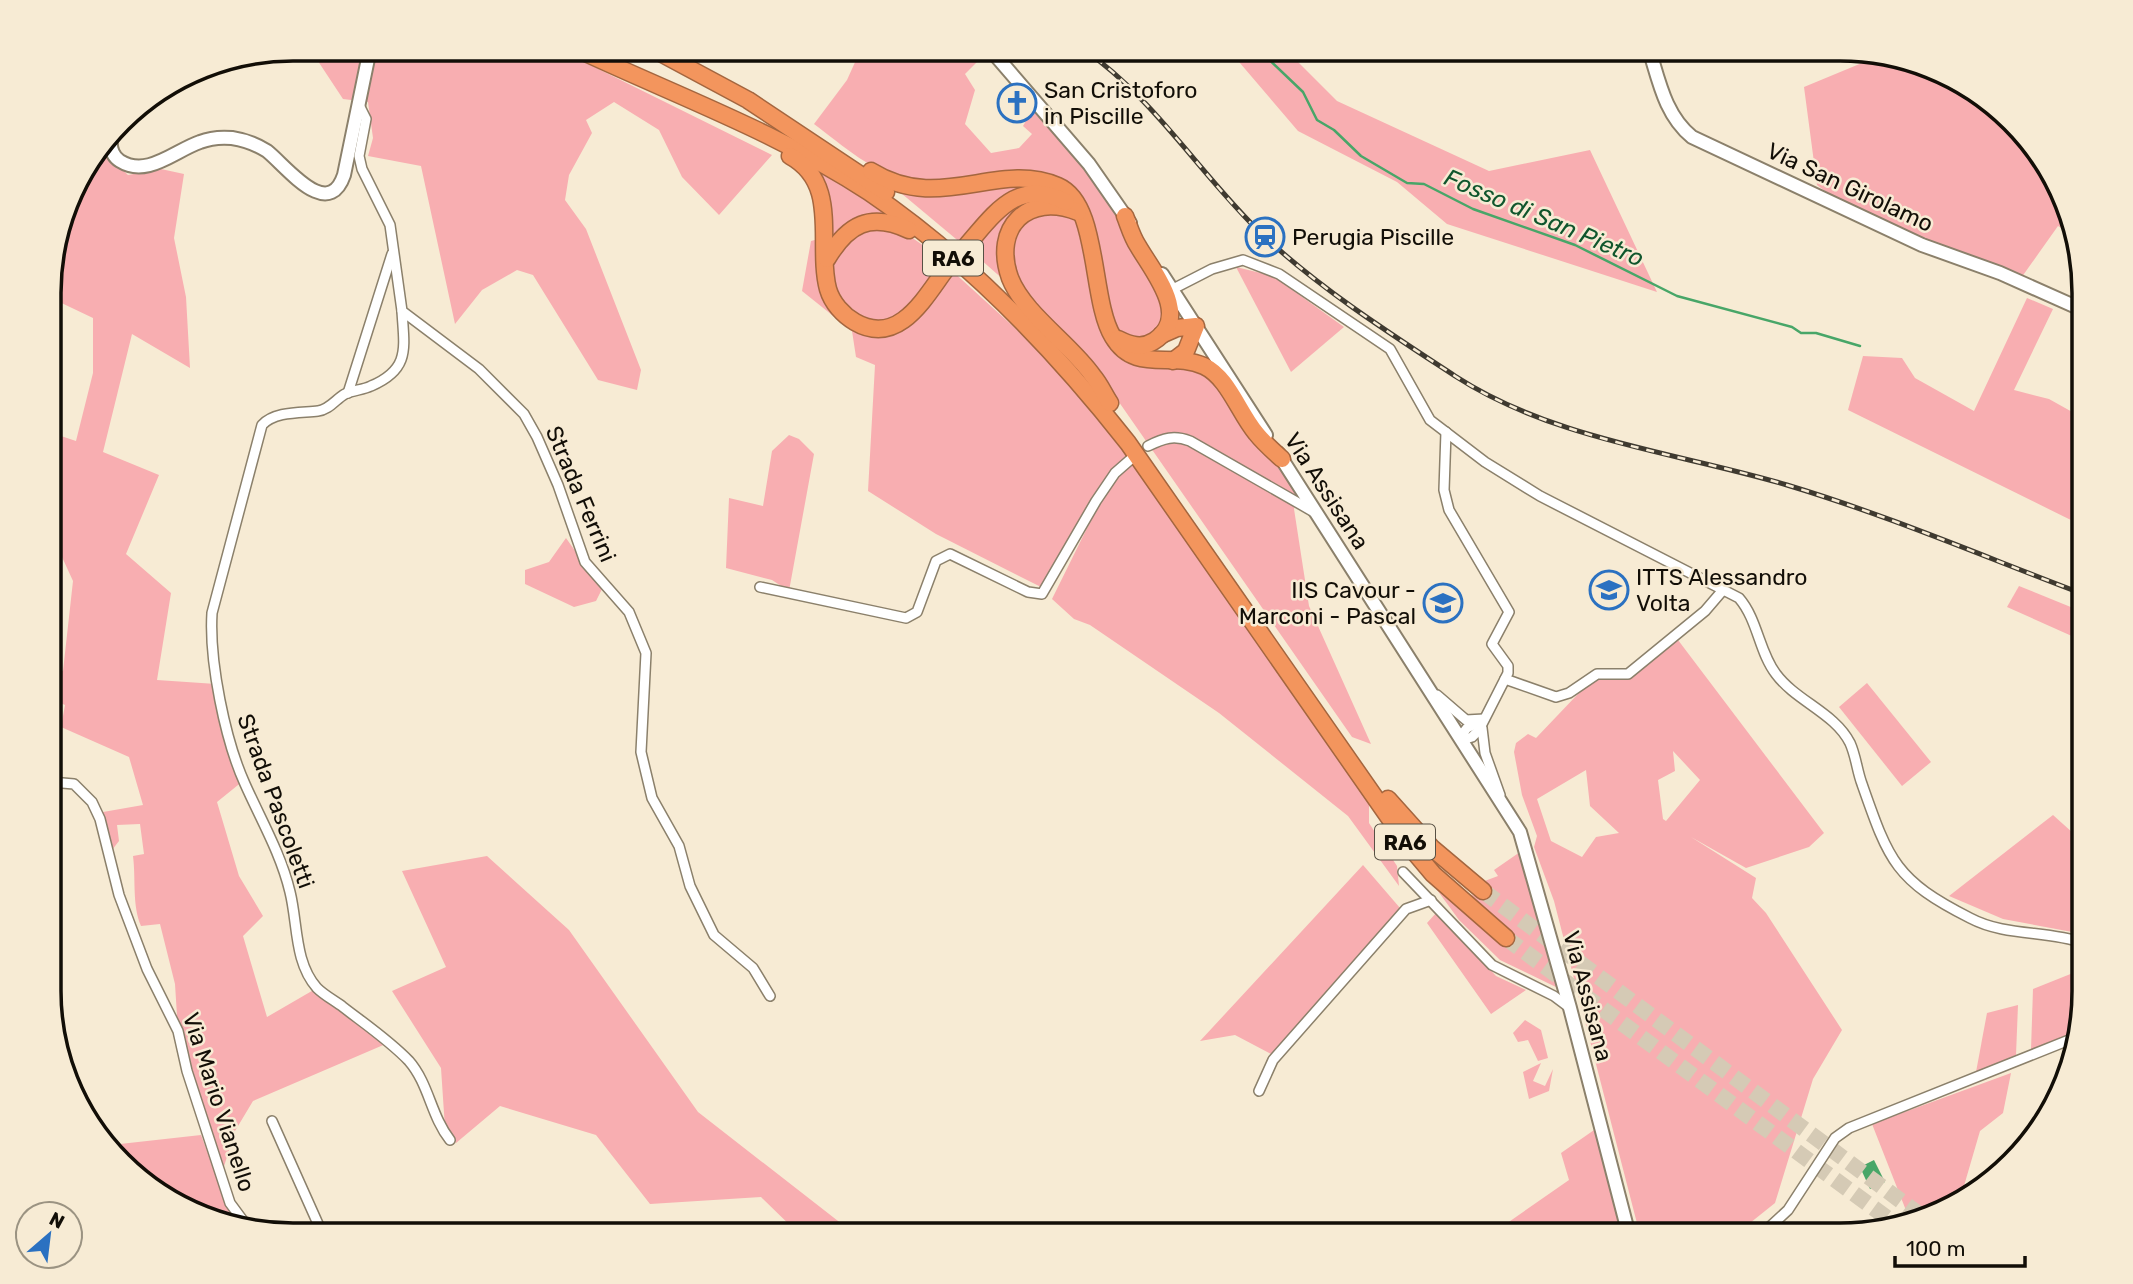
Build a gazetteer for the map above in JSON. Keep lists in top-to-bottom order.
{
  "streets": {
    "highway": ["RA6"],
    "main road": ["Via San Girolamo", "Via Assisana"],
    "street": ["Strada Ferrini", "Strada Pascoletti", "Via Mario Vianello"]
  },
  "crossings": [
    ["Strada Ferrini", "Strada Pascoletti"]
  ],
  "water": ["Fosso di San Pietro"],
  "places": {
    "church": ["San Cristoforo in Piscille"],
    "station": ["Perugia Piscille"],
    "school or university": ["ITTS Alessandro Volta", "IIS Cavour - Marconi - Pascal"]
  },
  "scale_bar": "100 m",
  "north": "top right"
}
